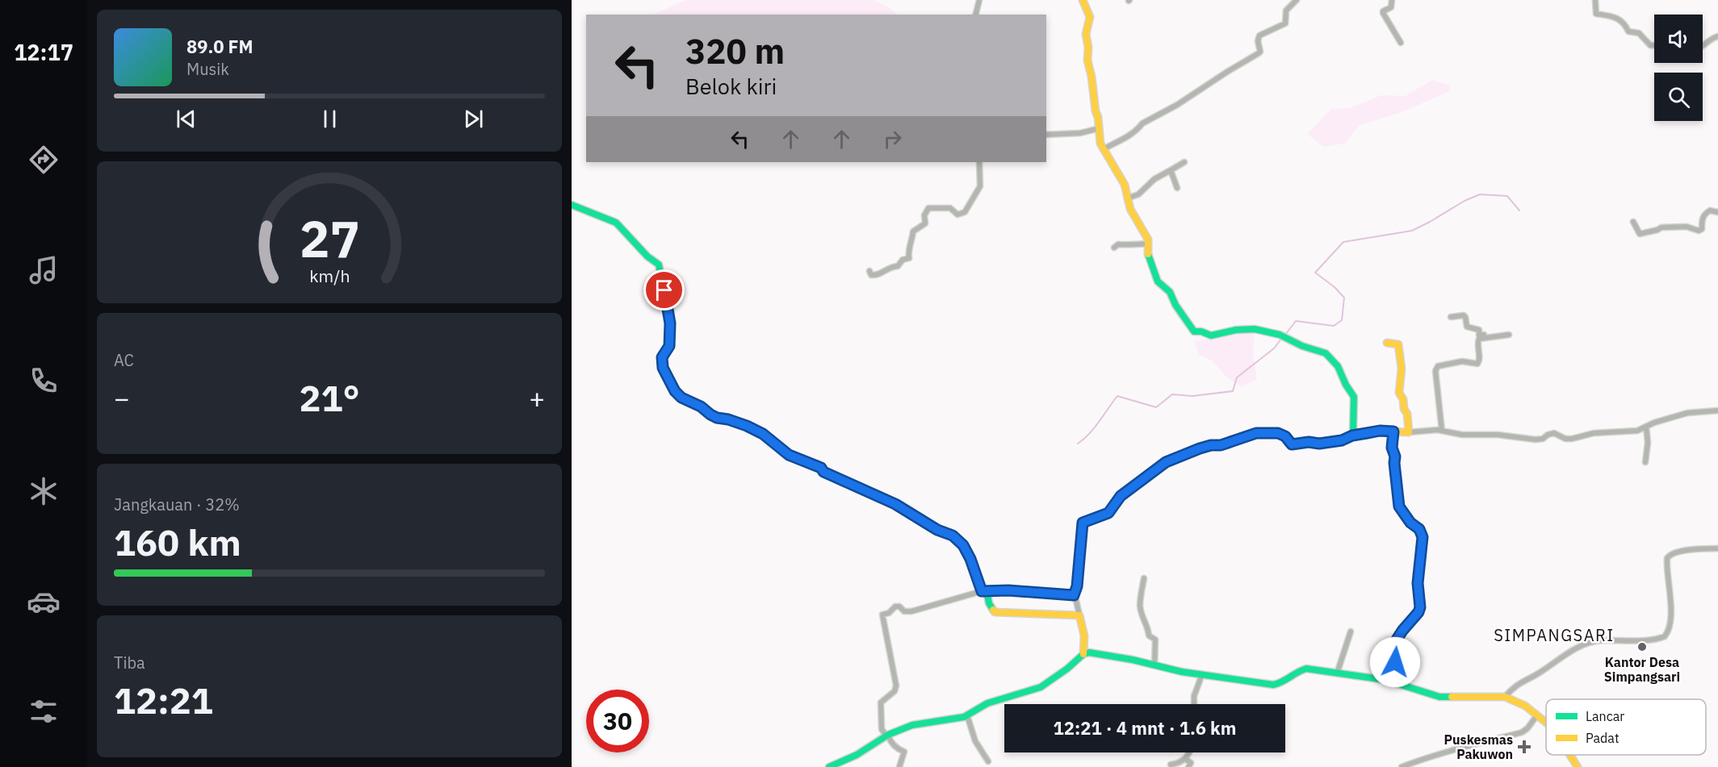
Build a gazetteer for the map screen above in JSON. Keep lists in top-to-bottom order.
{
  "districts": ["SIMPANGSARI"],
  "places": {
    "other": ["Kantor Desa Simpangsari"],
    "health": ["Puskesmas Pakuwon"]
  },
  "legend": ["Lancar", "Padat"],
  "page": {
    "tabs": "12:17",
    "turn": ["320 m", "Belok kiri"],
    "song": ["89.0 FM", "Musik"],
    "tile": [
      "AC",
      ["Jangkauan · 32%", "160 km"],
      ["Tiba", "12:21"]
    ],
    "heat": ["−", "21°", "+"],
    "limit": "30",
    "trip": "12:21 · 4 mnt · 1.6 km",
    "gauge": ["27", "km/h"]
  }
}
